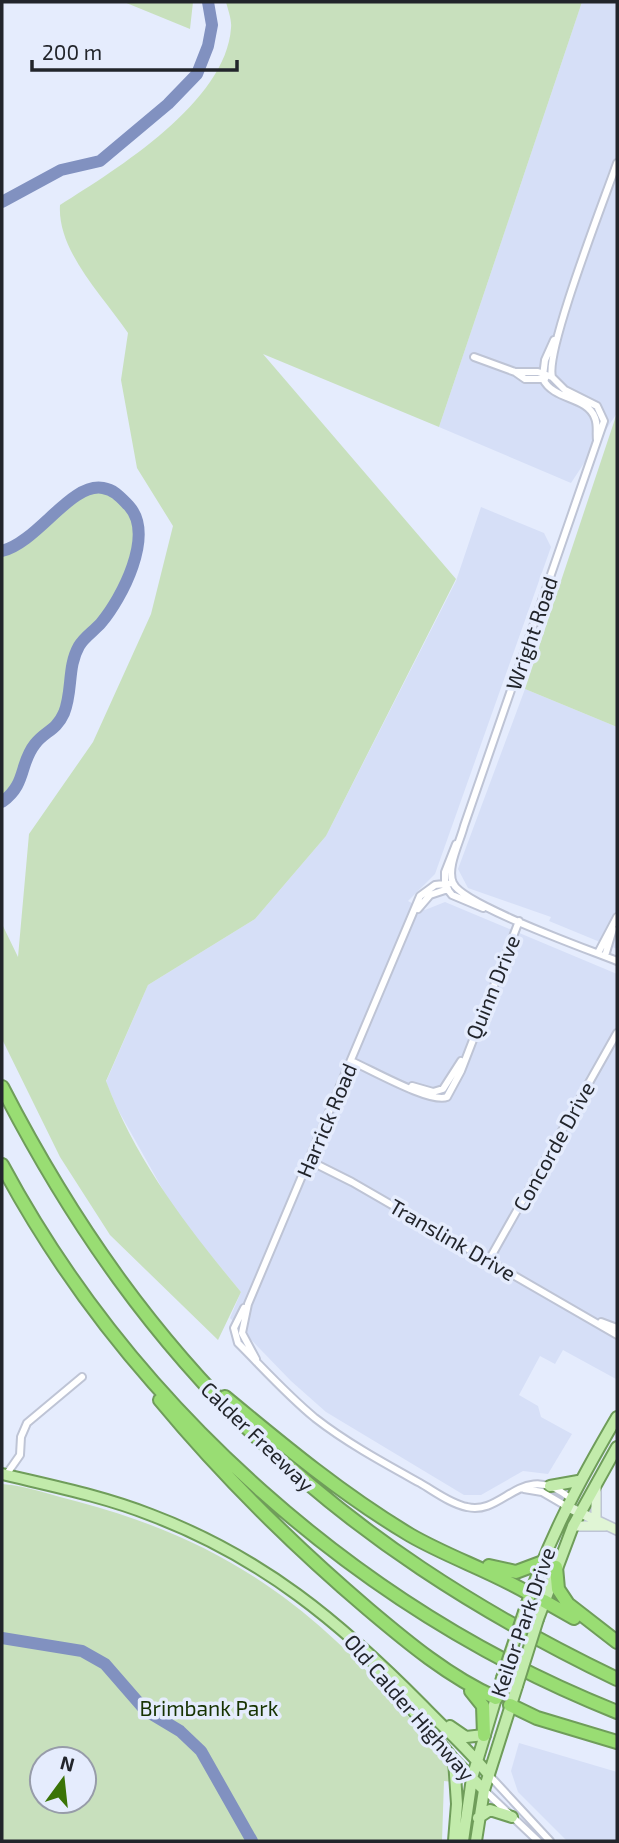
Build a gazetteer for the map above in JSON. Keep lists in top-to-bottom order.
{
  "streets": {
    "highway": ["Calder Freeway"],
    "main road": ["Keilor Park Drive", "Old Calder Highway"],
    "street": [
      "Wright Road",
      "Quinn Drive",
      "Harrick Road",
      "Concorde Drive",
      "Translink Drive"
    ]
  },
  "crossings": [
    ["Wright Road", "Harrick Road"],
    ["Quinn Drive", "Harrick Road"],
    ["Harrick Road", "Translink Drive"],
    ["Concorde Drive", "Translink Drive"],
    ["Keilor Park Drive", "Old Calder Highway"]
  ],
  "parks": ["Brimbank Park"],
  "scale_bar": "200 m",
  "north": "top"
}
